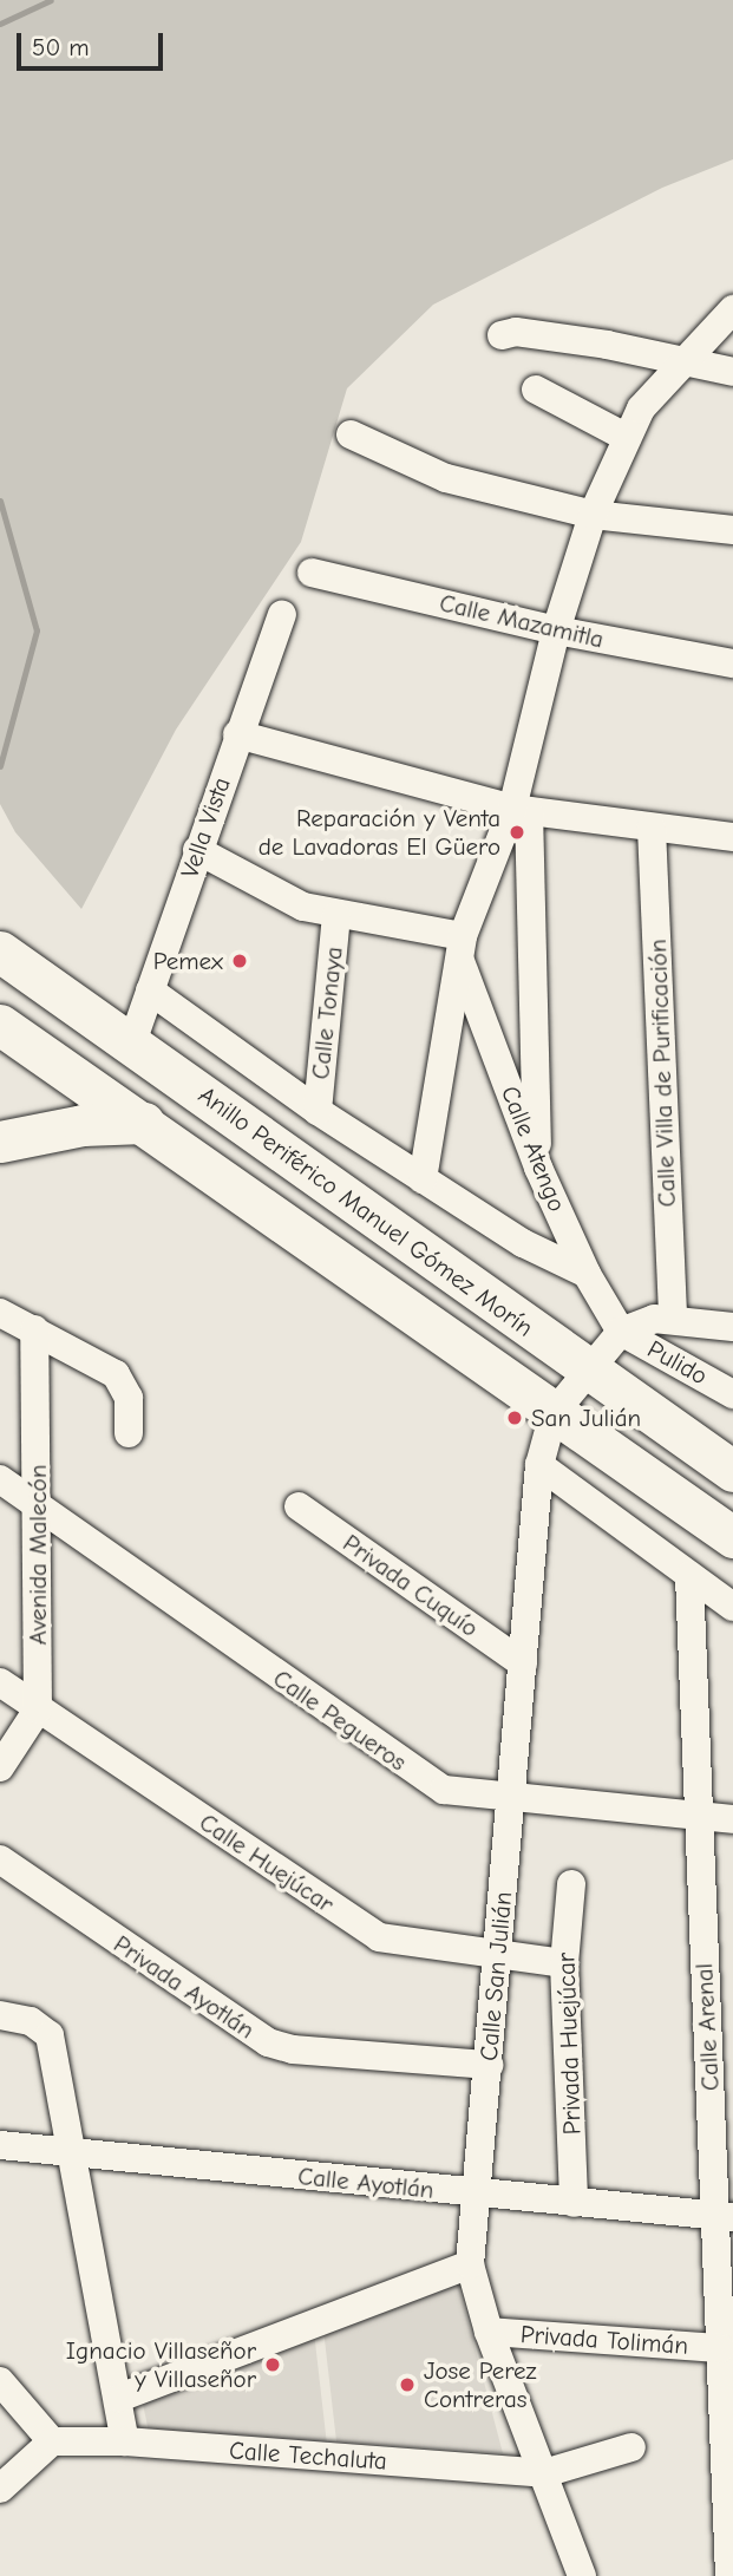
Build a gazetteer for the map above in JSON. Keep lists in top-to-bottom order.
{
  "streets": {
    "highway": ["Anillo Periférico Manuel Gómez Morín"],
    "street": [
      "Calle Mazamitla",
      "Vella Vista",
      "Calle Tonaya",
      "Calle Villa de Purificación",
      "Calle Atengo",
      "Pulido",
      "Avenida Malecón",
      "Privada Cuquío",
      "Calle Pegueros",
      "Calle Huejúcar",
      "Calle San Julián",
      "Privada Ayotlán",
      "Calle Arenal",
      "Privada Huejúcar",
      "Calle Ayotlán",
      "Privada Tolimán",
      "Calle Techaluta"
    ]
  },
  "crossings": [
    ["Vella Vista", "Anillo Periférico Manuel Gómez Morín"],
    ["Calle Atengo", "Pulido"],
    ["Calle Atengo", "Calle San Julián"],
    ["Anillo Periférico Manuel Gómez Morín", "Calle San Julián"],
    ["Pulido", "Calle San Julián"],
    ["Avenida Malecón", "Calle Pegueros"],
    ["Avenida Malecón", "Calle Huejúcar"],
    ["Privada Cuquío", "Calle San Julián"],
    ["Calle Pegueros", "Calle San Julián"],
    ["Calle Pegueros", "Calle Arenal"],
    ["Calle Huejúcar", "Calle San Julián"],
    ["Calle Huejúcar", "Privada Huejúcar"],
    ["Calle San Julián", "Privada Ayotlán"],
    ["Calle San Julián", "Calle Ayotlán"],
    ["Calle San Julián", "Privada Tolimán"],
    ["Calle San Julián", "Calle Techaluta"],
    ["Calle Arenal", "Calle Ayotlán"],
    ["Calle Arenal", "Privada Tolimán"],
    ["Privada Huejúcar", "Calle Ayotlán"]
  ],
  "places": [
    "Reparación y Venta de Lavadoras El Güero",
    "Pemex",
    "San Julián",
    "Ignacio Villaseñor y Villaseñor",
    "Jose Perez Contreras"
  ],
  "scale_bar": "50 m"
}
